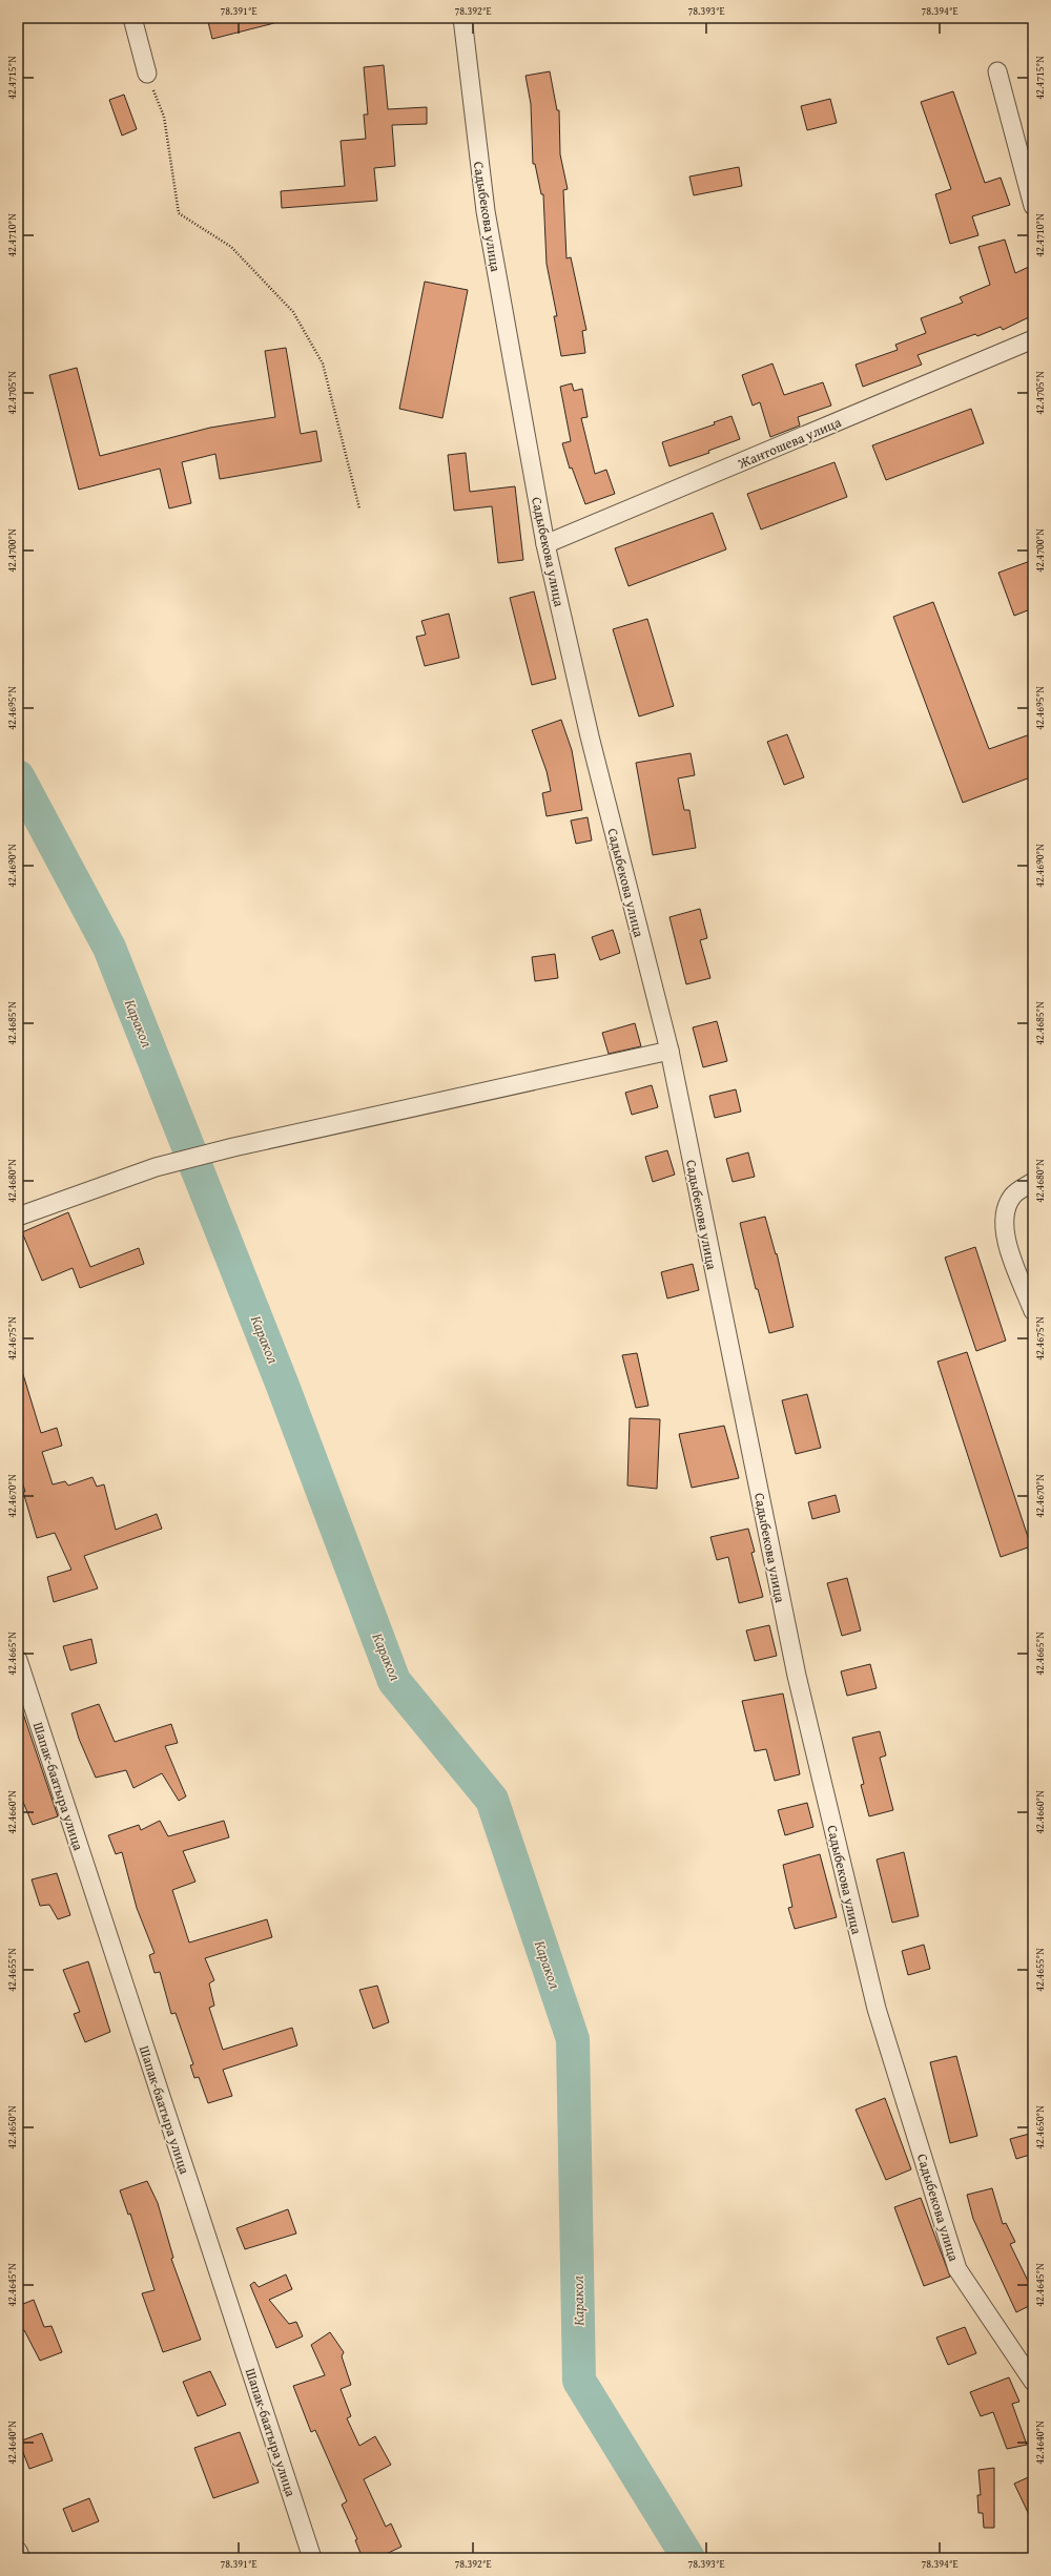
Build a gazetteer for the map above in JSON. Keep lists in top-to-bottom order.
{
  "streets": {
    "street": ["Садыбекова улица", "Жантошева улица", "Шапак-баатыра улица"]
  },
  "crossings": [
    ["Садыбекова улица", "Жантошева улица"]
  ],
  "water": ["Каракол"],
  "coordinates": [
    "78.391°E",
    "78.392°E",
    "78.393°E",
    "78.394°E",
    "42.4715°N",
    "42.4710°N",
    "42.4705°N",
    "42.4700°N",
    "42.4695°N",
    "42.4690°N",
    "42.4685°N",
    "42.4680°N",
    "42.4675°N",
    "42.4670°N",
    "42.4665°N",
    "42.4660°N",
    "42.4655°N",
    "42.4650°N",
    "42.4645°N",
    "42.4640°N"
  ]
}
